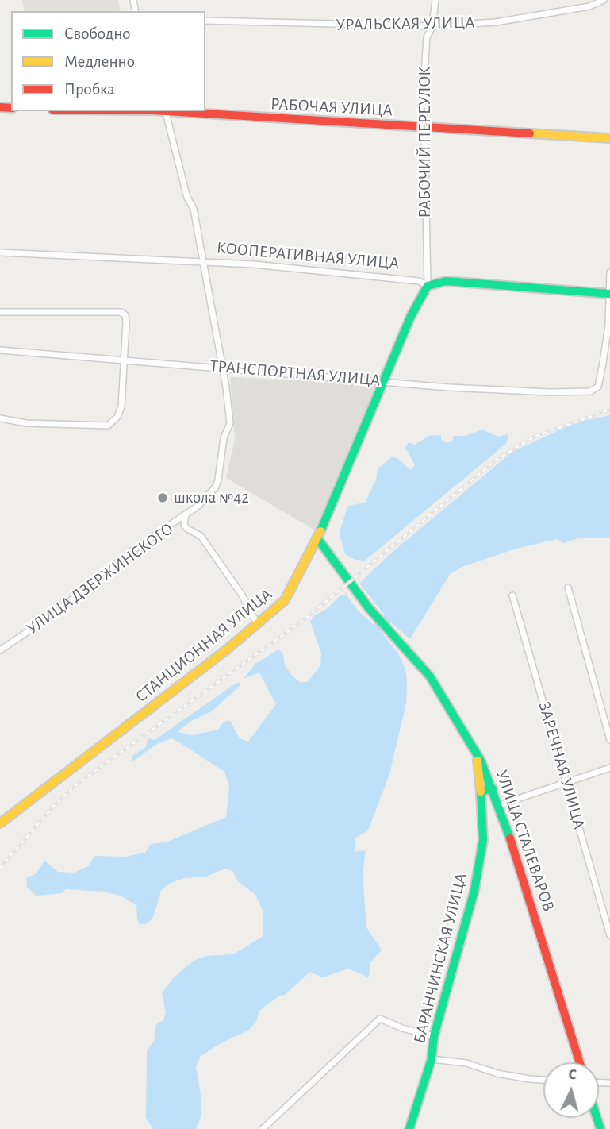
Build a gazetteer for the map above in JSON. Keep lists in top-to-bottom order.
{
  "streets": {
    "street": [
      "УРАЛЬСКАЯ УЛИЦА",
      "РАБОЧАЯ УЛИЦА",
      "РАБОЧИЙ ПЕРЕУЛОК",
      "КООПЕРАТИВНАЯ УЛИЦА",
      "ТРАНСПОРТНАЯ УЛИЦА",
      "УЛИЦА ДЗЕРЖИНСКОГО",
      "СТАНЦИОННАЯ УЛИЦА",
      "ЗАРЕЧНАЯ УЛИЦА",
      "УЛИЦА СТАЛЕВАРОВ",
      "БАРАНЧИНСКАЯ УЛИЦА"
    ]
  },
  "crossings": [
    ["УРАЛЬСКАЯ УЛИЦА", "РАБОЧИЙ ПЕРЕУЛОК"],
    ["РАБОЧАЯ УЛИЦА", "РАБОЧИЙ ПЕРЕУЛОК"],
    ["РАБОЧАЯ УЛИЦА", "УЛИЦА ДЗЕРЖИНСКОГО"],
    ["РАБОЧИЙ ПЕРЕУЛОК", "КООПЕРАТИВНАЯ УЛИЦА"],
    ["РАБОЧИЙ ПЕРЕУЛОК", "СТАНЦИОННАЯ УЛИЦА"],
    ["КООПЕРАТИВНАЯ УЛИЦА", "ТРАНСПОРТНАЯ УЛИЦА"],
    ["КООПЕРАТИВНАЯ УЛИЦА", "УЛИЦА ДЗЕРЖИНСКОГО"],
    ["КООПЕРАТИВНАЯ УЛИЦА", "СТАНЦИОННАЯ УЛИЦА"],
    ["ТРАНСПОРТНАЯ УЛИЦА", "УЛИЦА ДЗЕРЖИНСКОГО"],
    ["ТРАНСПОРТНАЯ УЛИЦА", "СТАНЦИОННАЯ УЛИЦА"],
    ["СТАНЦИОННАЯ УЛИЦА", "УЛИЦА СТАЛЕВАРОВ"],
    ["УЛИЦА СТАЛЕВАРОВ", "БАРАНЧИНСКАЯ УЛИЦА"]
  ],
  "places": ["школа №42"],
  "legend": ["Свободно", "Медленно", "Пробка"],
  "north": "top"
}
